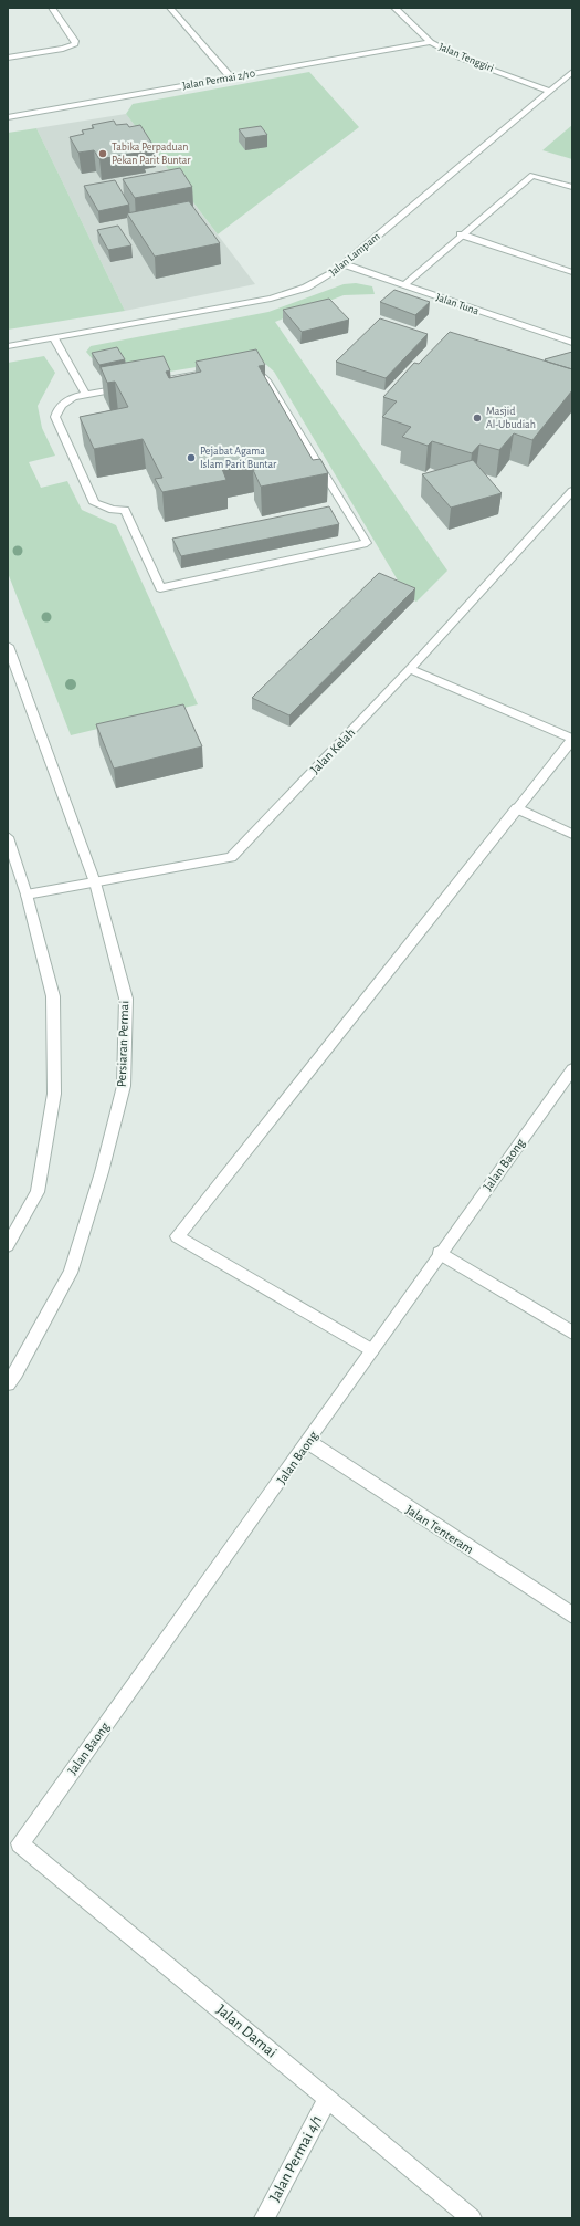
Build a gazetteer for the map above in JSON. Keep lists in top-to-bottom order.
{
  "streets": {
    "street": [
      "Jalan Tenggiri",
      "Jalan Permai 2/10",
      "Jalan Lampam",
      "Jalan Tuna",
      "Jalan Kelah",
      "Persiaran Permai",
      "Jalan Baong",
      "Jalan Tenteram",
      "Jalan Damai",
      "Jalan Permai 4/1"
    ]
  },
  "crossings": [
    ["Jalan Tenggiri", "Jalan Permai 2/10"],
    ["Jalan Tenggiri", "Jalan Lampam"],
    ["Jalan Lampam", "Jalan Tuna"],
    ["Jalan Kelah", "Persiaran Permai"],
    ["Jalan Baong", "Jalan Tenteram"],
    ["Jalan Baong", "Jalan Damai"],
    ["Jalan Damai", "Jalan Permai 4/1"]
  ],
  "places": ["Tabika Perpaduan Pekan Parit Buntar", "Masjid Al-Ubudiah", "Pejabat Agama Islam Parit Buntar"]
}
